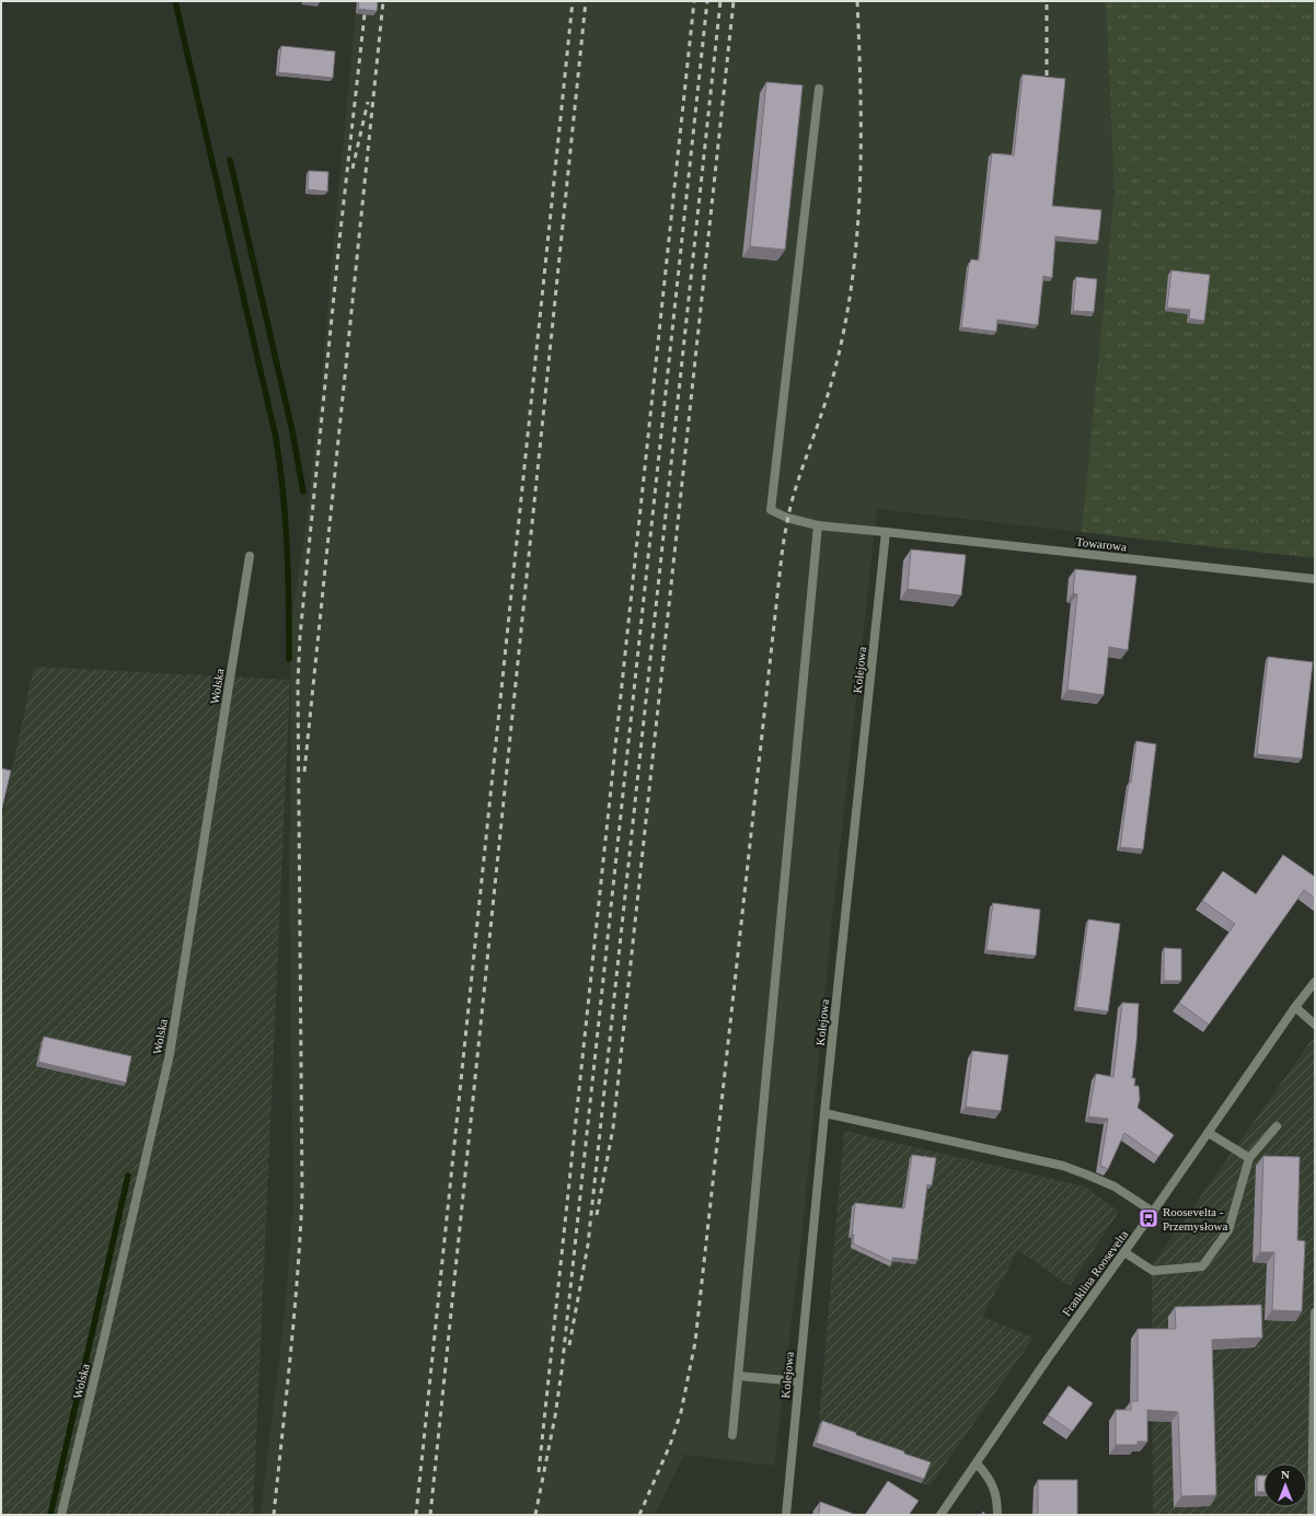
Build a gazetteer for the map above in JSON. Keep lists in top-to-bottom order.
{
  "streets": {
    "street": [
      "Towarowa",
      "Kolejowa",
      "Wolska",
      "Franklina Roosevelta"
    ]
  },
  "crossings": [
    ["Towarowa", "Kolejowa"]
  ],
  "places": {
    "bus stop": ["Roosevelta - Przemysłowa"]
  },
  "north": "top"
}
